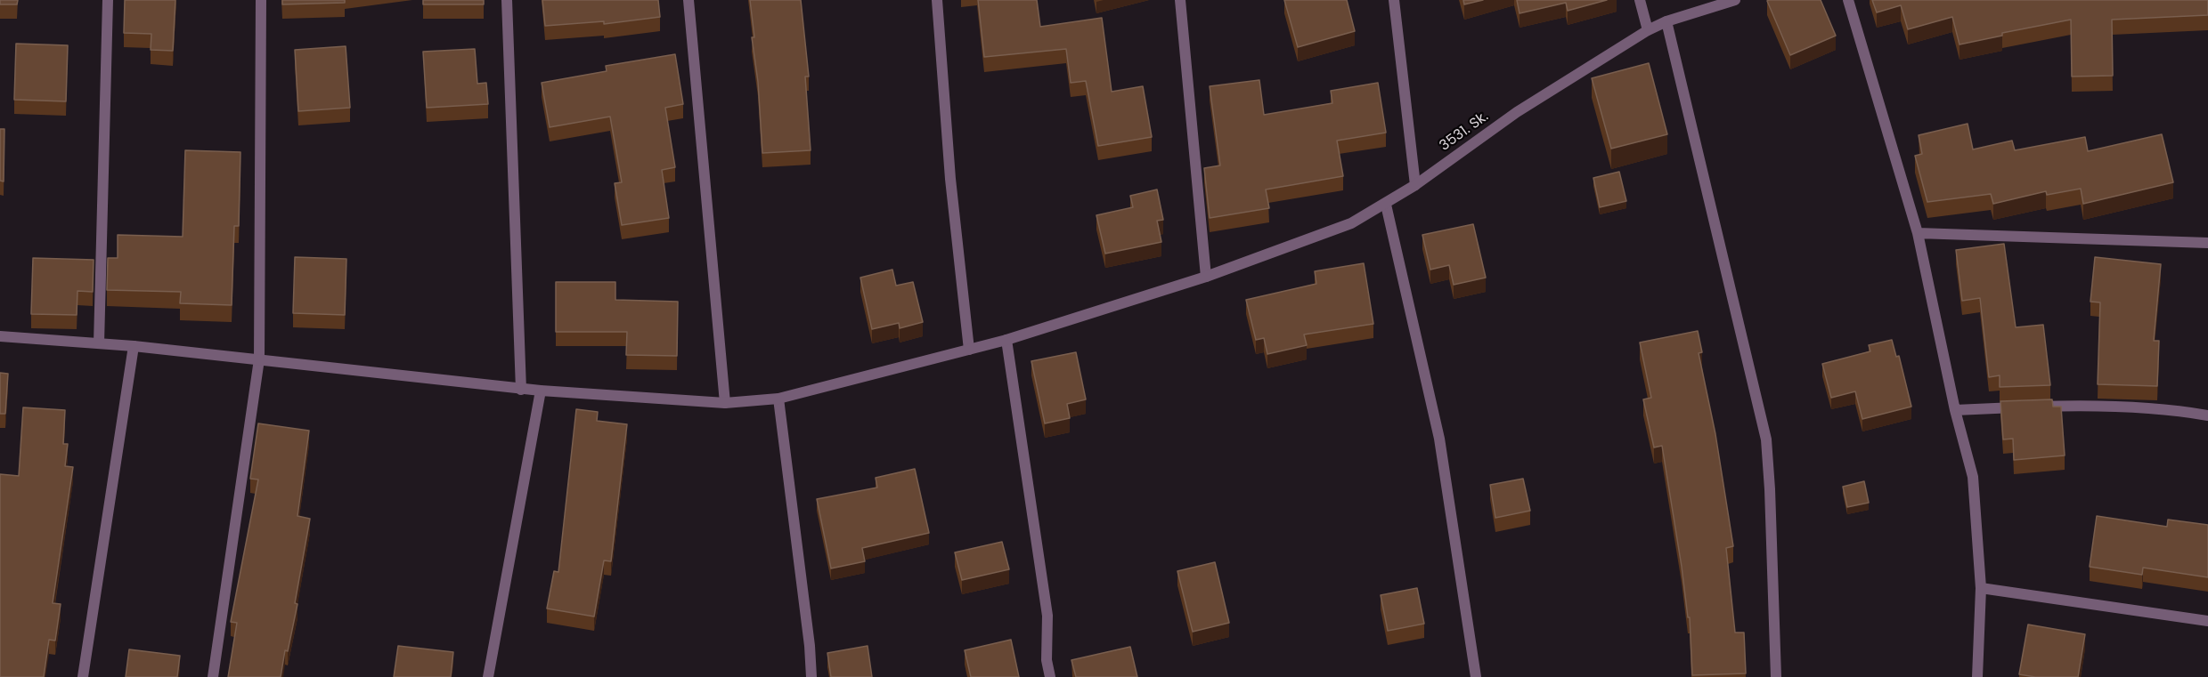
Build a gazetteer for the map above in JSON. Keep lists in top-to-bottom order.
{
  "streets": {
    "street": ["3531. Sk."]
  }
}
